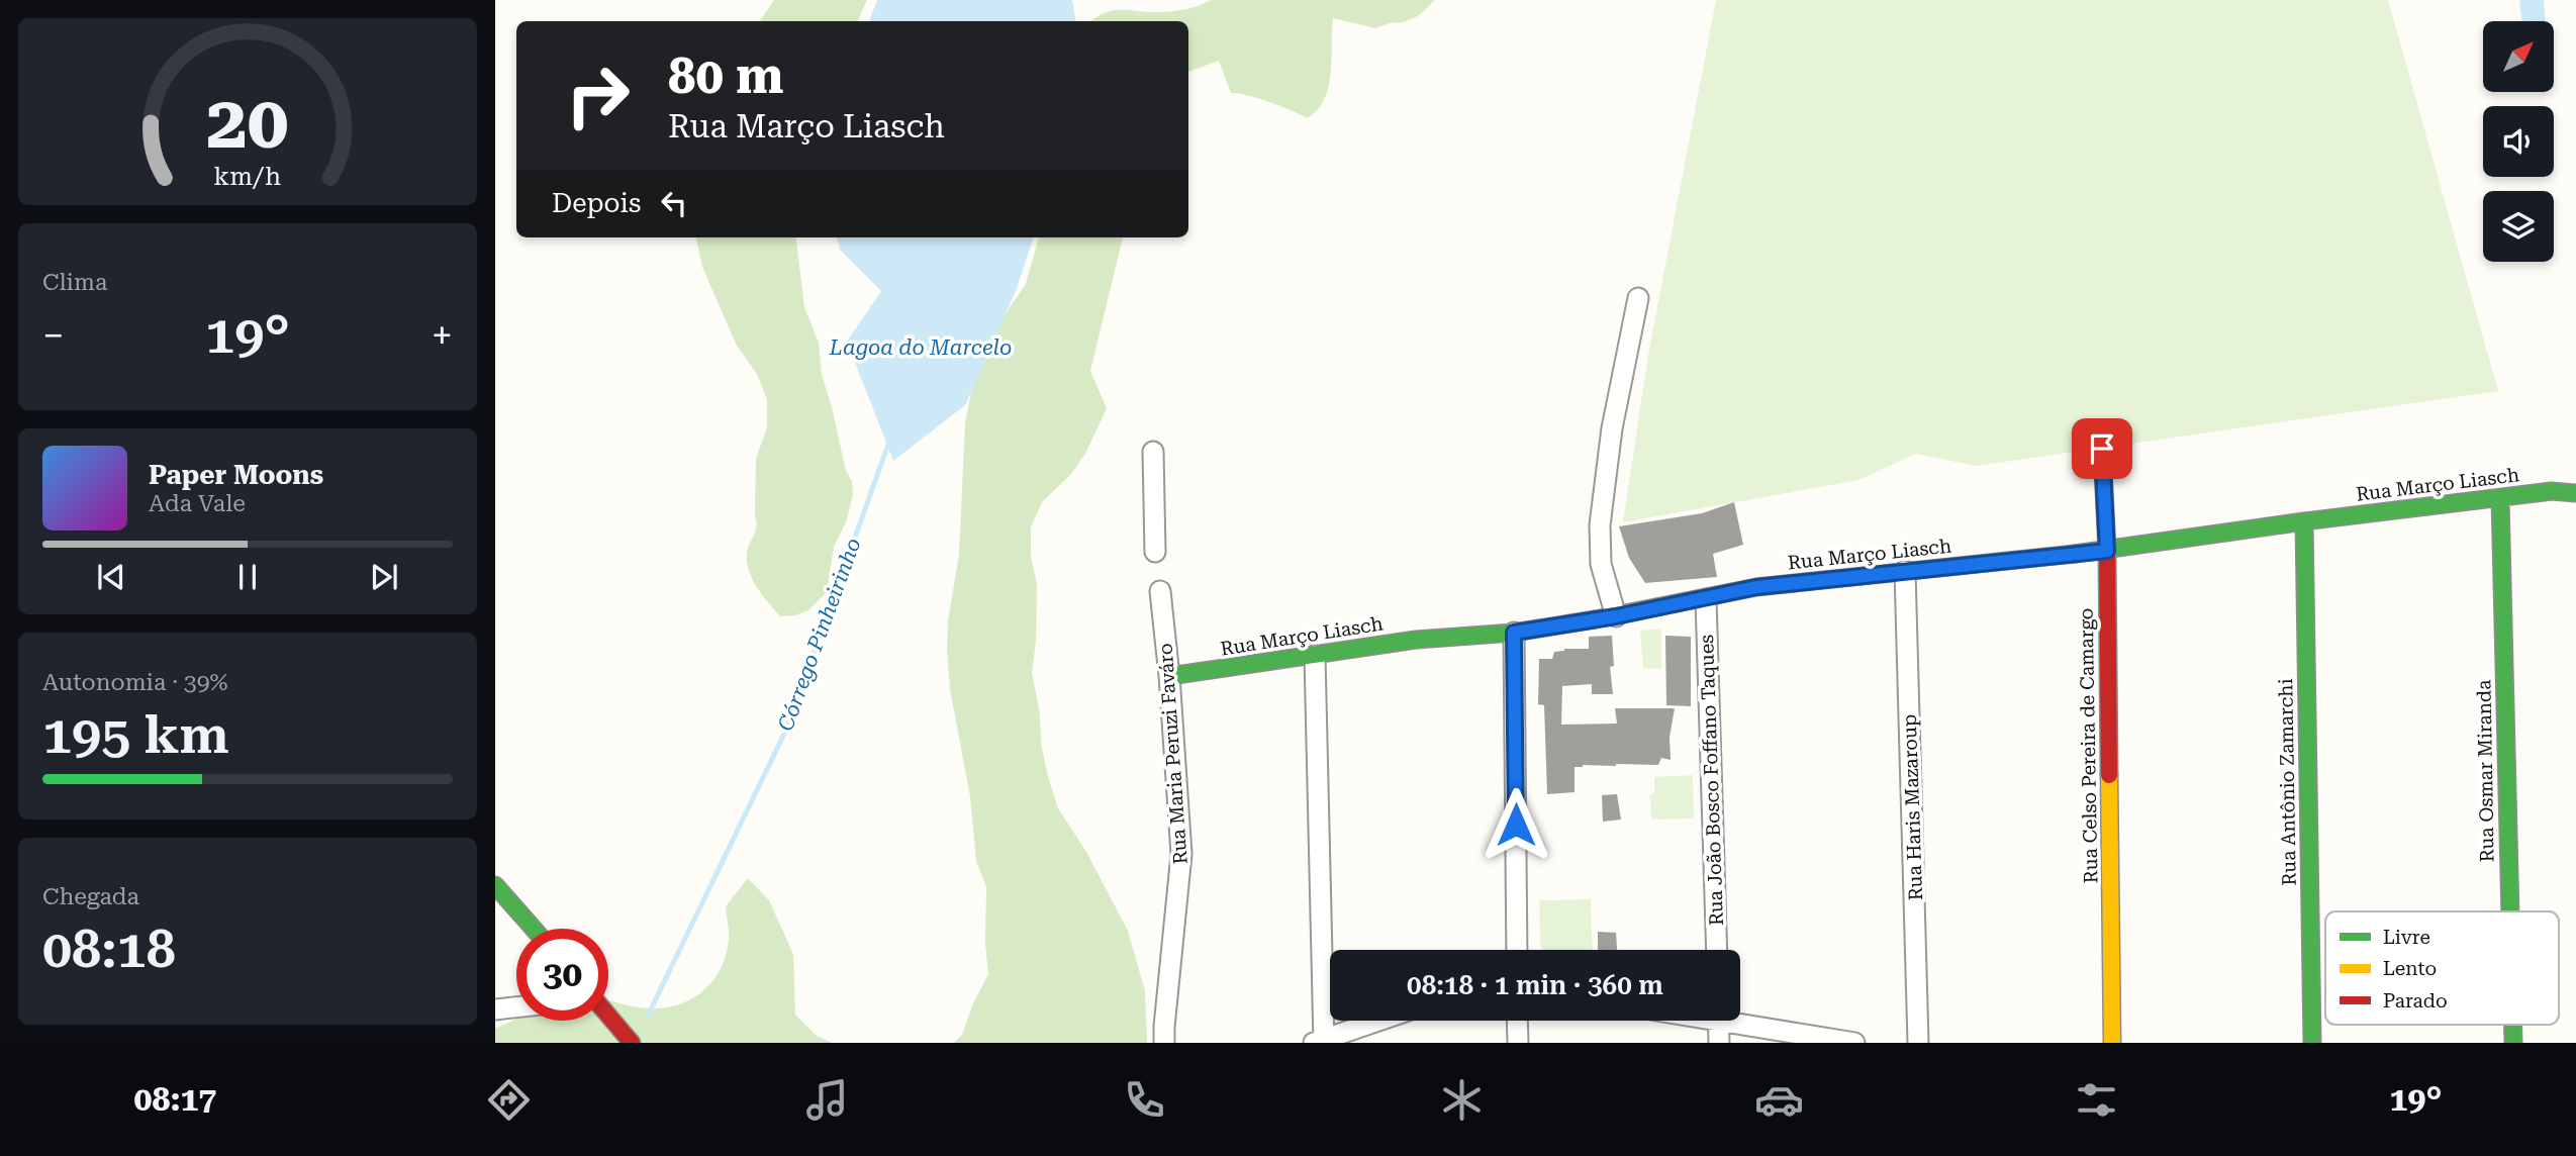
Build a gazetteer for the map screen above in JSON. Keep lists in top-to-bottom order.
{
  "streets": {
    "street": [
      "Rua Março Liasch",
      "Rua Celso Pereira de Camargo",
      "Rua Maria Peruzi Faváro",
      "Rua Osmar Miranda",
      "Rua João Bosco Foffano Taques",
      "Rua Antônio Zamarchi",
      "Rua Haris Mazaroup"
    ]
  },
  "crossings": [
    ["Rua Março Liasch", "Rua Celso Pereira de Camargo"],
    ["Rua Março Liasch", "Rua Maria Peruzi Faváro"],
    ["Rua Março Liasch", "Rua Osmar Miranda"],
    ["Rua Março Liasch", "Rua João Bosco Foffano Taques"],
    ["Rua Março Liasch", "Rua Antônio Zamarchi"],
    ["Rua Março Liasch", "Rua Haris Mazaroup"]
  ],
  "water": ["Lagoa do Marcelo", "Córrego Pinheirinho"],
  "legend": ["Livre", "Lento", "Parado"],
  "north": "top right",
  "page": {
    "turn": ["80 m", "Rua Março Liasch"],
    "then": "Depois",
    "tile": [
      "Clima",
      ["Autonomia · 39%", "195 km"],
      ["Chegada", "08:18"]
    ],
    "heat": ["−", "19°", "+"],
    "song": ["Paper Moons", "Ada Vale"],
    "limit": "30",
    "trip": "08:18 · 1 min · 360 m",
    "tabs": ["08:17", "19°"],
    "gauge": ["20", "km/h"]
  }
}
